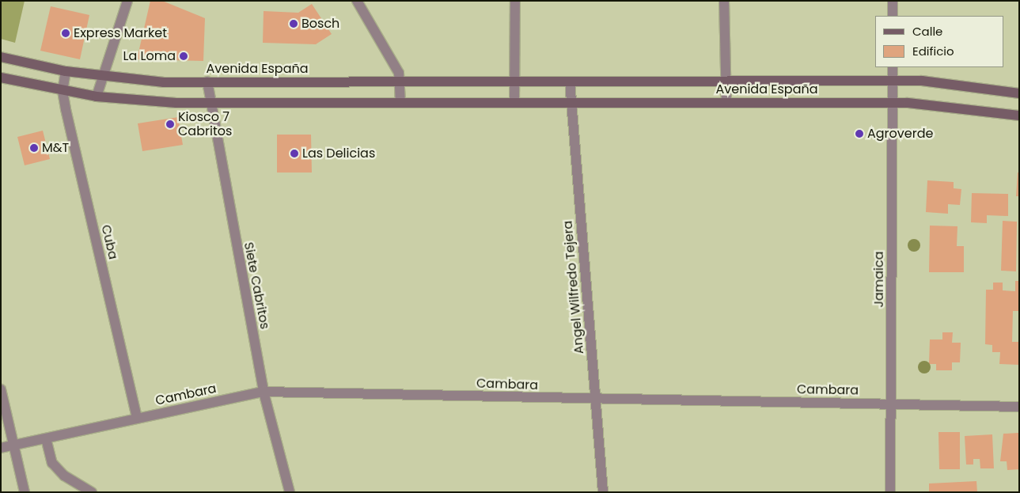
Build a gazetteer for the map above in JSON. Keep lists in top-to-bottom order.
{
  "streets": {
    "main road": ["Avenida España"],
    "street": [
      "Cuba",
      "Jamaica",
      "Siete Cabritos",
      "Angel Wilfredo Tejera",
      "Cambara"
    ]
  },
  "crossings": [
    ["Avenida España", "Cuba"],
    ["Avenida España", "Jamaica"],
    ["Avenida España", "Siete Cabritos"],
    ["Avenida España", "Angel Wilfredo Tejera"],
    ["Cuba", "Cambara"],
    ["Jamaica", "Cambara"],
    ["Siete Cabritos", "Cambara"],
    ["Angel Wilfredo Tejera", "Cambara"]
  ],
  "places": [
    "Bosch",
    "Express Market",
    "La Loma",
    "Kiosco 7 Cabritos",
    "Agroverde",
    "M&T",
    "Las Delicias"
  ],
  "legend": ["Calle", "Edificio"]
}
